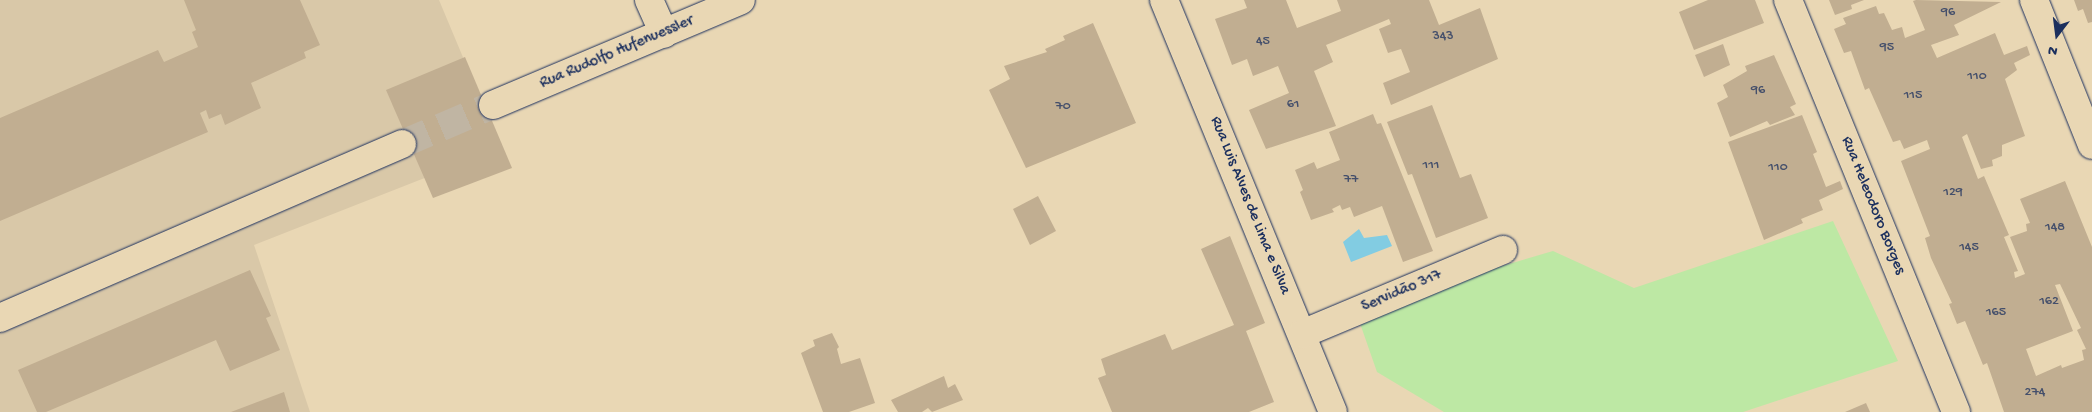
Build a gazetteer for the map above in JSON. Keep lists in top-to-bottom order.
{
  "streets": {
    "street": [
      "Rua Rudolfo Hufenuessler",
      "Rua Luis Alves de Lima e Silva",
      "Rua Heleodoro Borges",
      "Servidão 317"
    ]
  },
  "crossings": [
    ["Rua Luis Alves de Lima e Silva", "Servidão 317"]
  ],
  "house_numbers": [
    "96",
    "343",
    "45",
    "95",
    "110",
    "96",
    "115",
    "61",
    "70",
    "111",
    "110",
    "77",
    "129",
    "148",
    "145",
    "162",
    "165",
    "274"
  ],
  "north": "bottom"
}
